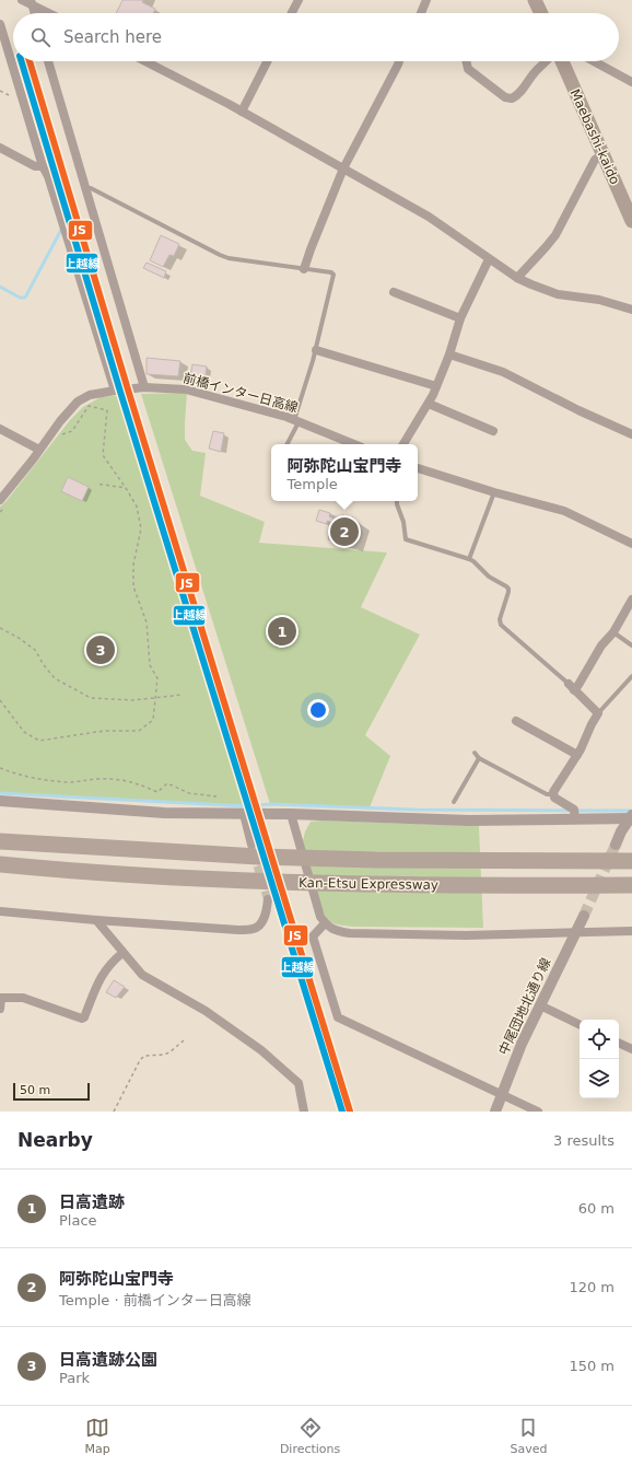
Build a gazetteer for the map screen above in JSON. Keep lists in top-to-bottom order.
{
  "streets": {
    "highway": ["Kan-Etsu Expressway"],
    "main road": ["Maebashi-kaido"],
    "street": ["前橋インター日高線", "中尾団地北通り線"]
  },
  "lines": ["transit line JS", "transit line 上越線"],
  "scale_bar": "50 m",
  "page": {
    "search": "Search here",
    "popup": ["阿弥陀山宝門寺", "Temple"],
    "pins": ["2", "1", "3"],
    "scale": "50 m",
    "heading": ["Nearby", "3 results"],
    "list": [
      {
        "mark": "1",
        "name": "日高遺跡",
        "note": "Place",
        "value": "60 m"
      },
      {
        "mark": "2",
        "name": "阿弥陀山宝門寺",
        "note": "Temple · 前橋インター日高線",
        "value": "120 m"
      },
      {
        "mark": "3",
        "name": "日高遺跡公園",
        "note": "Park",
        "value": "150 m"
      }
    ],
    "nav": ["Map", "Directions", "Saved"]
  }
}
